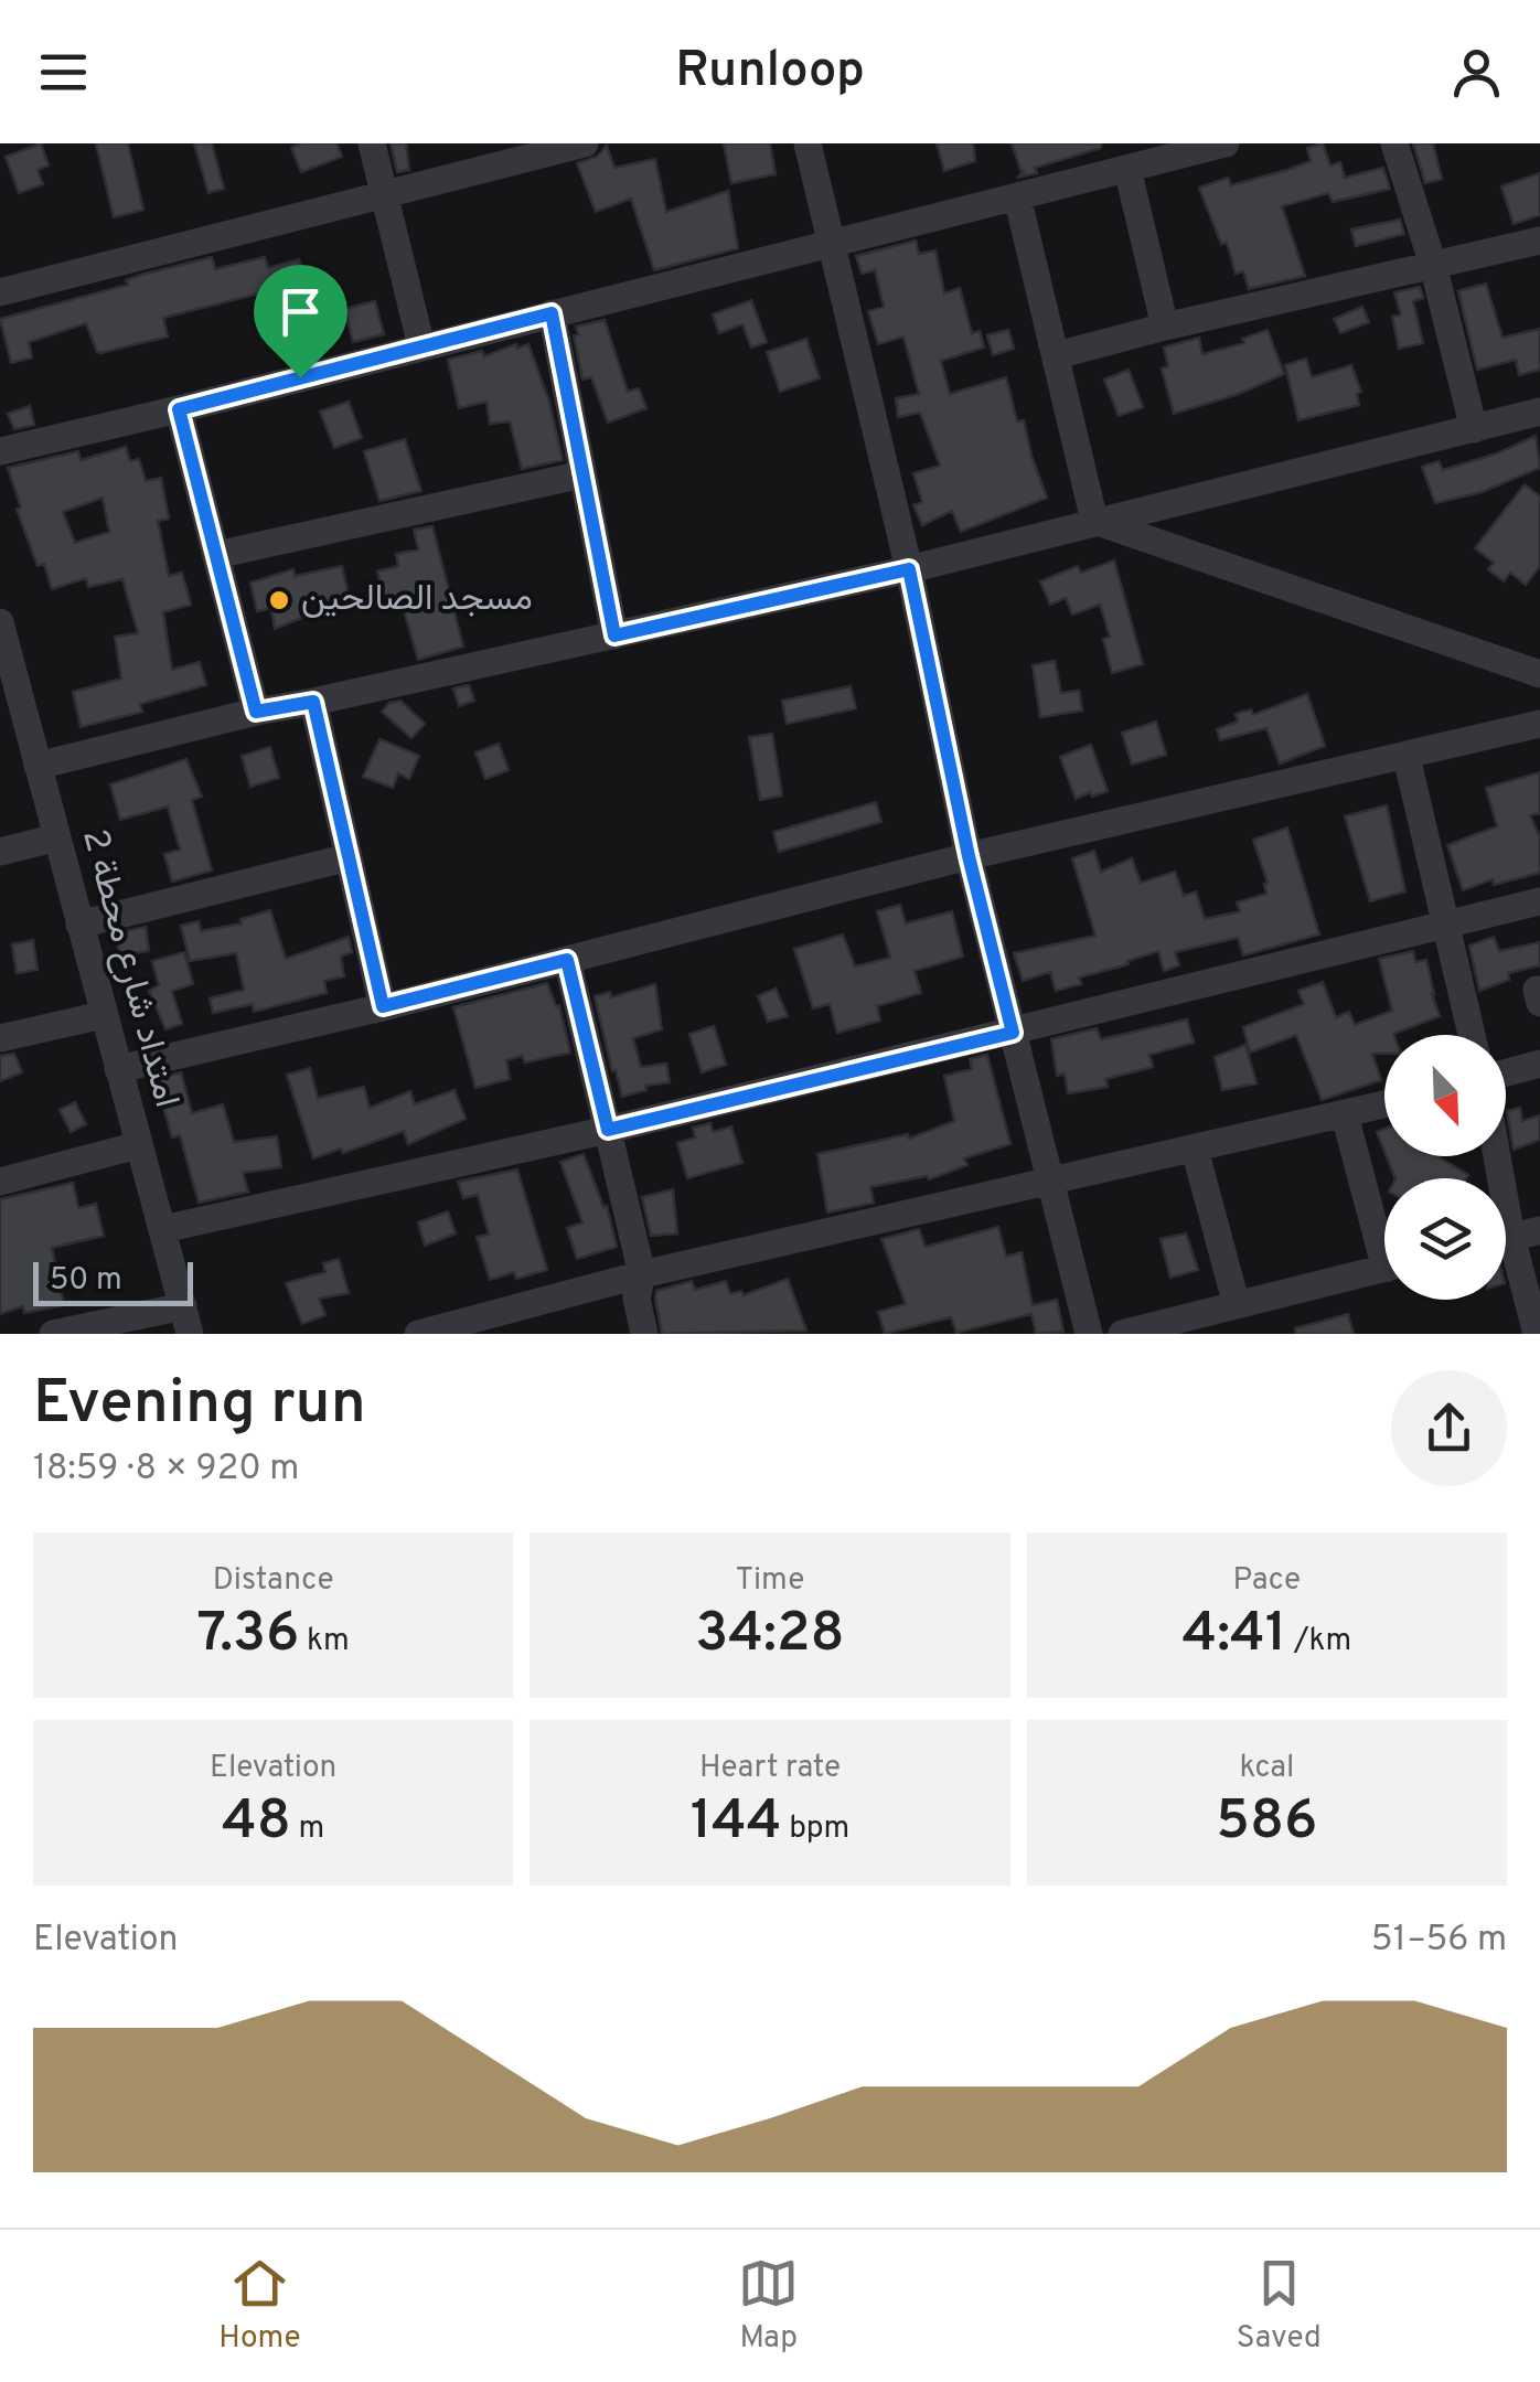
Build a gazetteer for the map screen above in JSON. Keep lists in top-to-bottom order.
{
  "streets": {
    "street": ["امتداد شارع محطة 2"]
  },
  "places": ["مسجد الصالحين"],
  "scale_bar": "50 m",
  "north": "bottom right",
  "page": {
    "header": "Runloop",
    "scale": "50 m",
    "heading": ["Evening run", "18:59 · 8 × 920 m"],
    "stats": [
      ["Distance", "7.36 km"],
      ["Time", "34:28"],
      ["Pace", "4:41 /km"],
      ["Elevation", "48 m"],
      ["Heart rate", "144 bpm"],
      ["kcal", "586"]
    ],
    "chart": ["Elevation", "51–56 m"],
    "tabs": ["Home", "Map", "Saved"]
  }
}
